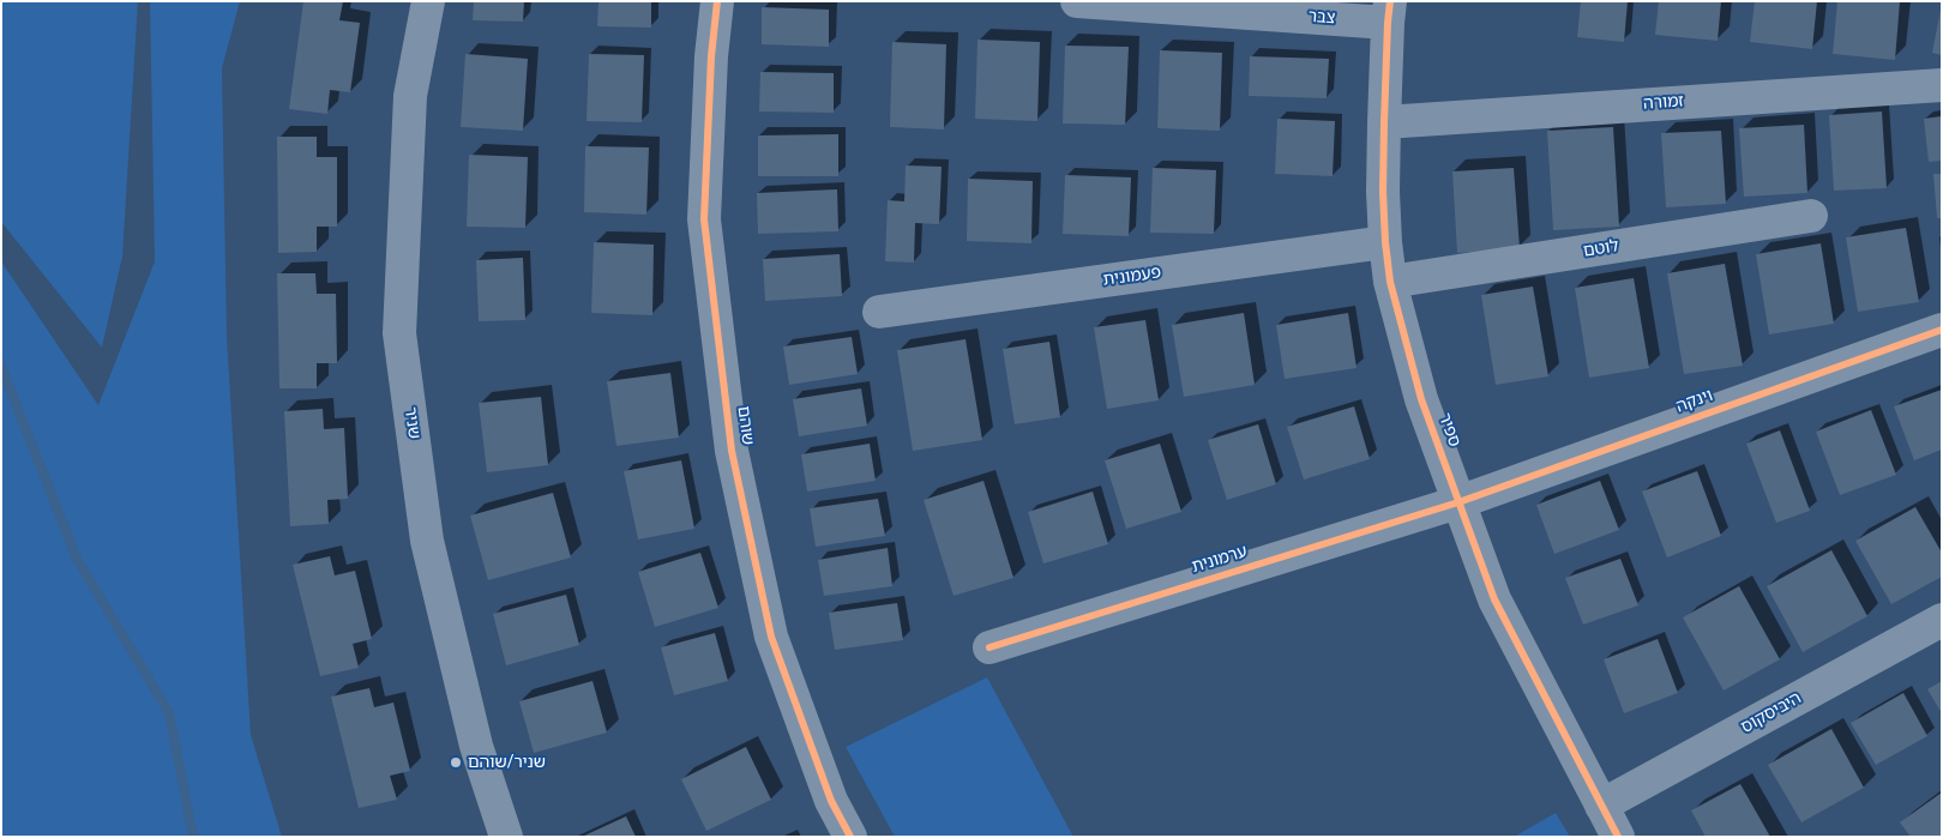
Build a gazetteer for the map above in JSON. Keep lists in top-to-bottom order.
{
  "streets": {
    "street": [
      "צבר",
      "זמורה",
      "לוטם",
      "פעמונית",
      "וינקה",
      "שניר",
      "שוהם",
      "ספיר",
      "ערמונית",
      "היביסקוס"
    ]
  },
  "crossings": [
    ["צבר", "ספיר"],
    ["זמורה", "ספיר"],
    ["לוטם", "ספיר"],
    ["פעמונית", "ספיר"],
    ["וינקה", "ספיר"],
    ["וינקה", "ערמונית"],
    ["ספיר", "ערמונית"],
    ["ספיר", "היביסקוס"]
  ],
  "places": ["שניר/שוהם"]
}
